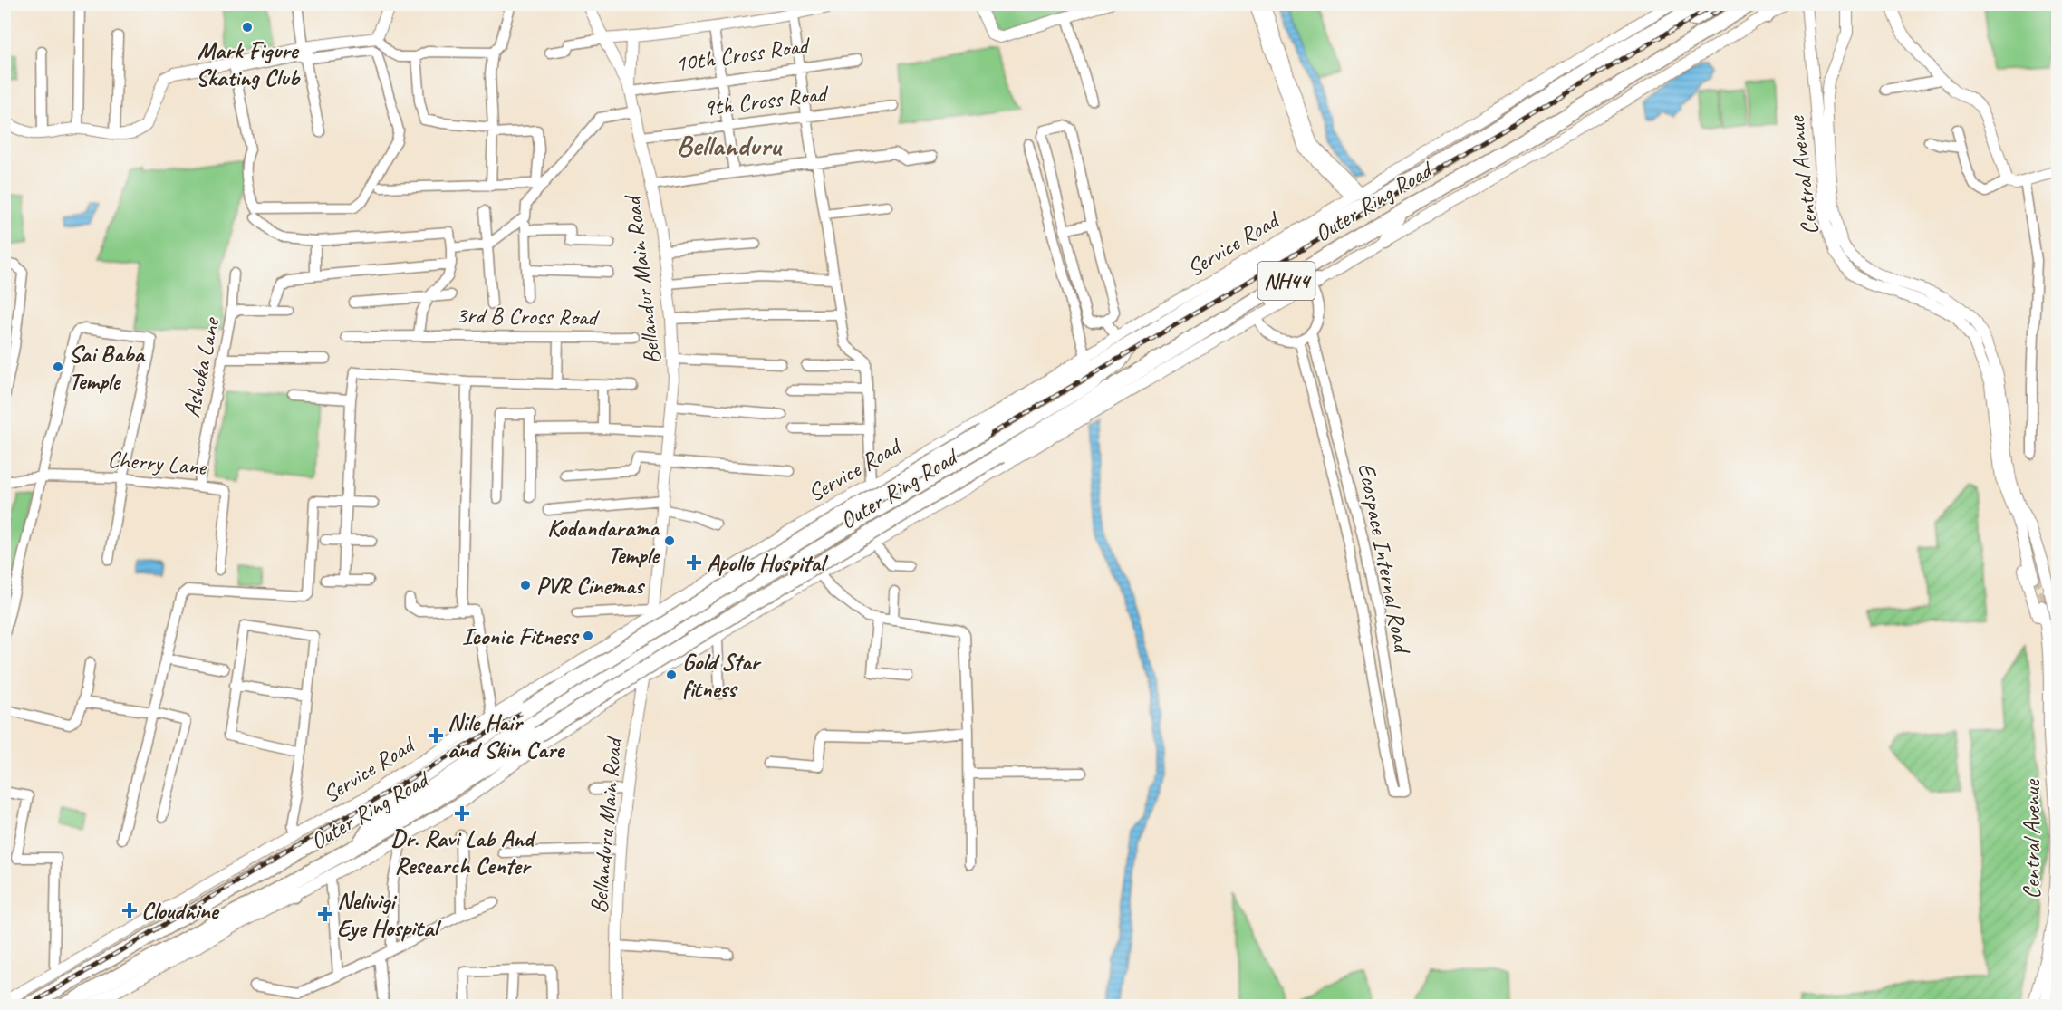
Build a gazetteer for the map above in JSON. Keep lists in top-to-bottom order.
{
  "streets": {
    "highway": ["Outer Ring Road", "NH44"],
    "street": [
      "10th Cross Road",
      "9th Cross Road",
      "Central Avenue",
      "Service Road",
      "Bellandur Main Road",
      "3rd B Cross Road",
      "Ashoka Lane",
      "Cherry Lane",
      "Ecospace Internal Road",
      "Bellanduru Main Road"
    ]
  },
  "crossings": [
    ["10th Cross Road", "Bellandur Main Road"],
    ["9th Cross Road", "Bellandur Main Road"],
    ["Outer Ring Road", "Service Road"],
    ["Service Road", "Bellandur Main Road"],
    ["Bellandur Main Road", "Bellanduru Main Road"],
    ["Ashoka Lane", "Cherry Lane"]
  ],
  "districts": ["Bellanduru"],
  "places": {
    "other": [
      "Mark Figure Skating Club",
      "Sai Baba Temple",
      "Kodandarama Temple",
      "PVR Cinemas",
      "Iconic Fitness",
      "Gold Star fitness"
    ],
    "health": [
      "Apollo Hospital",
      "Nile Hair and Skin Care",
      "Dr. Ravi Lab And Research Center",
      "Cloudnine",
      "Nelivigi Eye Hospital"
    ]
  }
}
